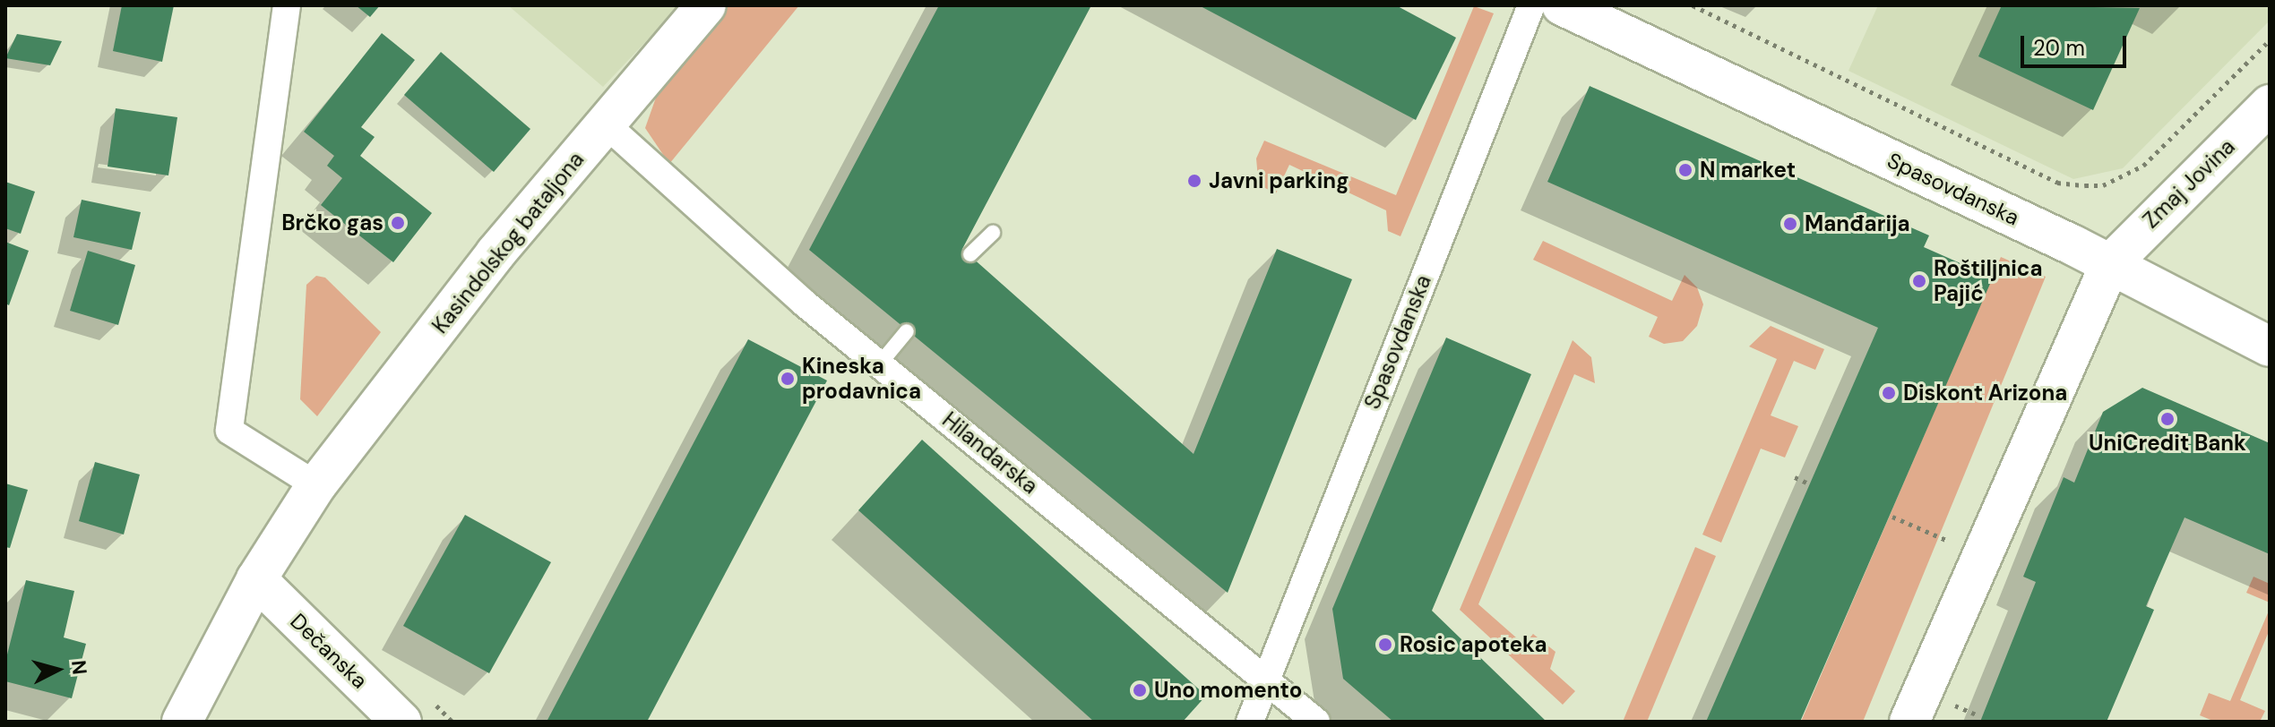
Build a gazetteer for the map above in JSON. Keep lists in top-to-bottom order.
{
  "streets": {
    "street": [
      "Zmaj Jovina",
      "Spasovdanska",
      "Kasindolskog bataljona",
      "Hilandarska",
      "Dečanska"
    ]
  },
  "crossings": [
    ["Zmaj Jovina", "Spasovdanska"],
    ["Spasovdanska", "Hilandarska"],
    ["Kasindolskog bataljona", "Hilandarska"],
    ["Kasindolskog bataljona", "Dečanska"]
  ],
  "places": [
    "N market",
    "Javni parking",
    "Brčko gas",
    "Manđarija",
    "Roštiljnica Pajić",
    "Kineska prodavnica",
    "Diskont Arizona",
    "UniCredit Bank",
    "Rosic apoteka",
    "Uno momento"
  ],
  "scale_bar": "20 m",
  "north": "right"
}
